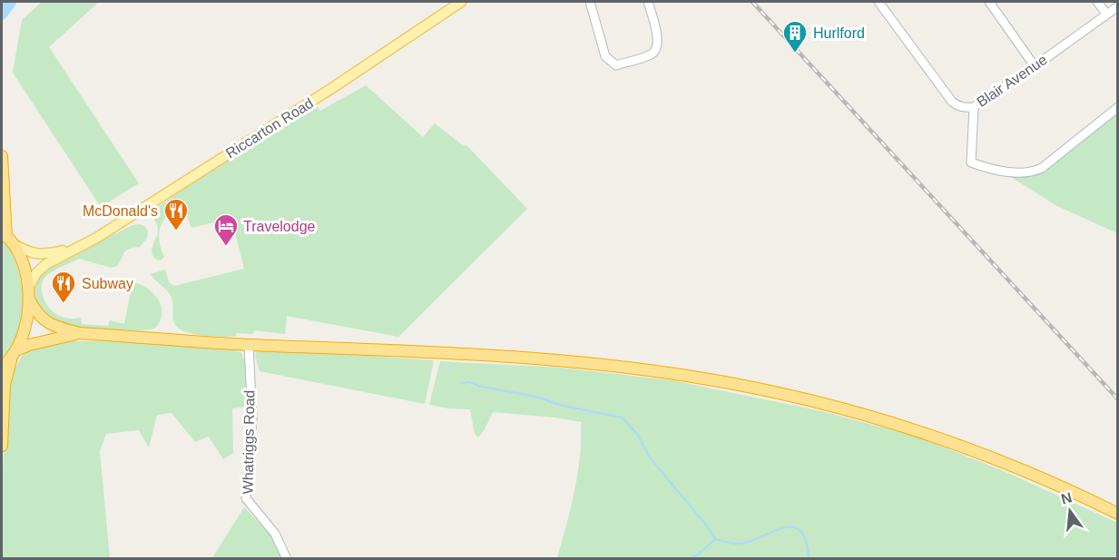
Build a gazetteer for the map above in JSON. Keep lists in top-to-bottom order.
{
  "streets": {
    "main road": ["Riccarton Road"],
    "street": ["Blair Avenue", "Whatriggs Road"]
  },
  "places": {
    "building": ["Hurlford"],
    "restaurant": ["McDonald's", "Subway"],
    "hotel": ["Travelodge"]
  },
  "north": "top"
}
